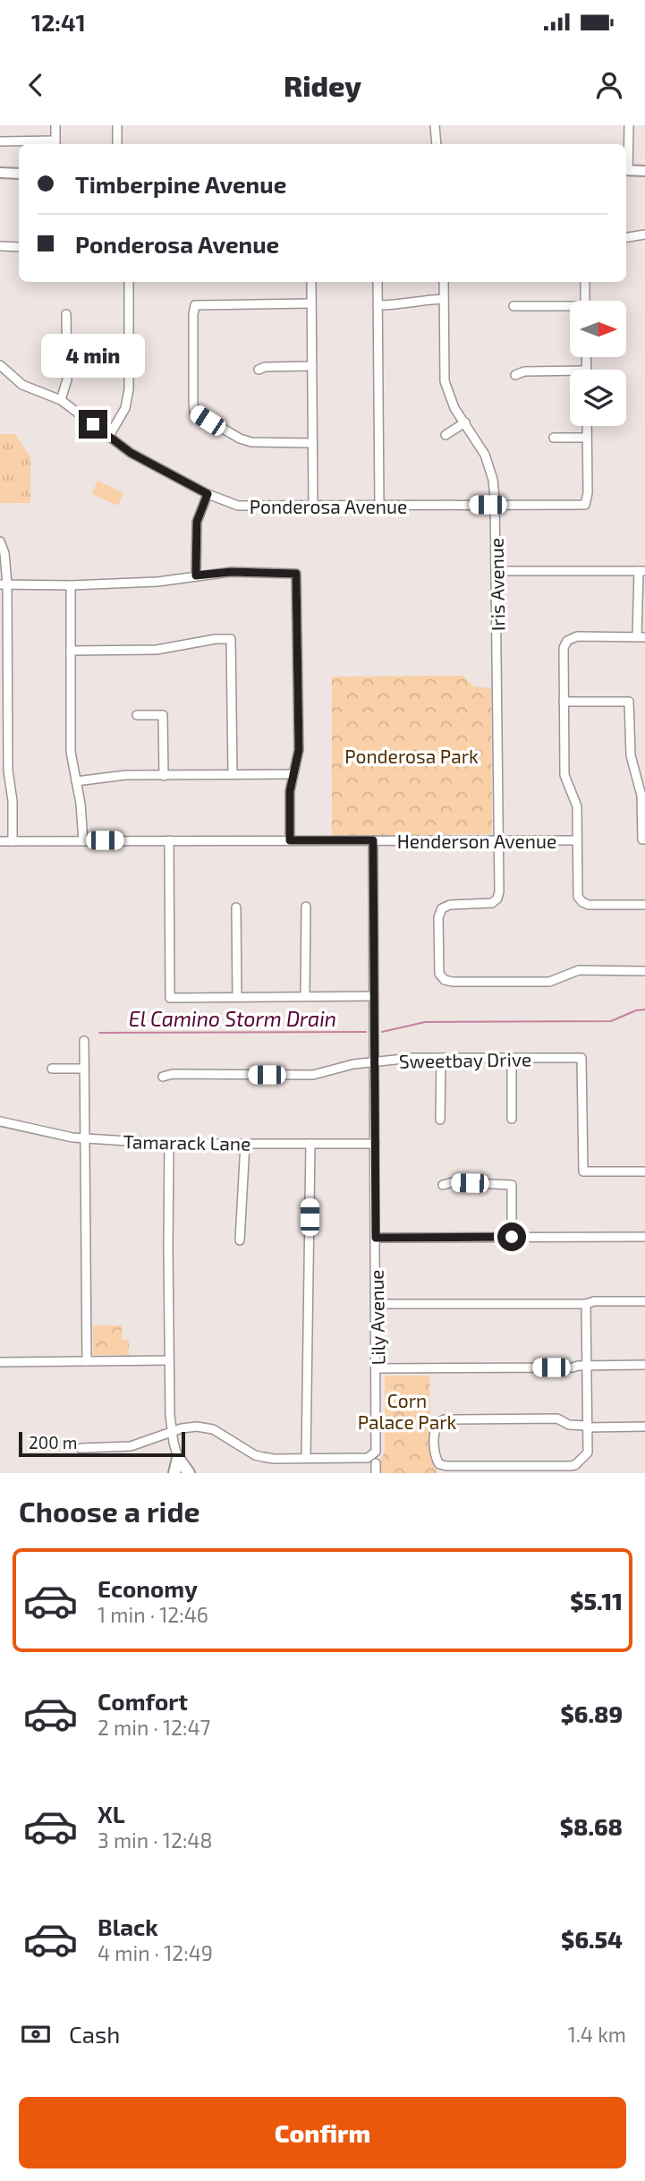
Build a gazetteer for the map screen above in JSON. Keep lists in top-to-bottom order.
{
  "streets": {
    "street": [
      "Ponderosa Avenue",
      "Iris Avenue",
      "Henderson Avenue",
      "Sweetbay Drive",
      "Tamarack Lane",
      "Lily Avenue"
    ]
  },
  "crossings": [
    ["Ponderosa Avenue", "Iris Avenue"],
    ["Iris Avenue", "Henderson Avenue"],
    ["Henderson Avenue", "Lily Avenue"],
    ["Sweetbay Drive", "Lily Avenue"],
    ["Tamarack Lane", "Lily Avenue"]
  ],
  "water": ["El Camino Storm Drain"],
  "parks": ["Ponderosa Park", "Corn Palace Park"],
  "scale_bar": "200 m",
  "north": "right",
  "page": {
    "status": "12:41",
    "header": "Ridey",
    "banner": ["Timberpine Avenue", "Ponderosa Avenue"],
    "bubble": "4 min",
    "scale": "200 m",
    "heading": "Choose a ride",
    "list": [
      {
        "name": "Economy",
        "note": "1 min · 12:46",
        "value": "$5.11"
      },
      {
        "name": "Comfort",
        "note": "2 min · 12:47",
        "value": "$6.89"
      },
      {
        "name": "XL",
        "note": "3 min · 12:48",
        "value": "$8.68"
      },
      {
        "name": "Black",
        "note": "4 min · 12:49",
        "value": "$6.54"
      }
    ],
    "pay": ["Cash", "1.4 km"],
    "buttons": "Confirm"
  }
}
